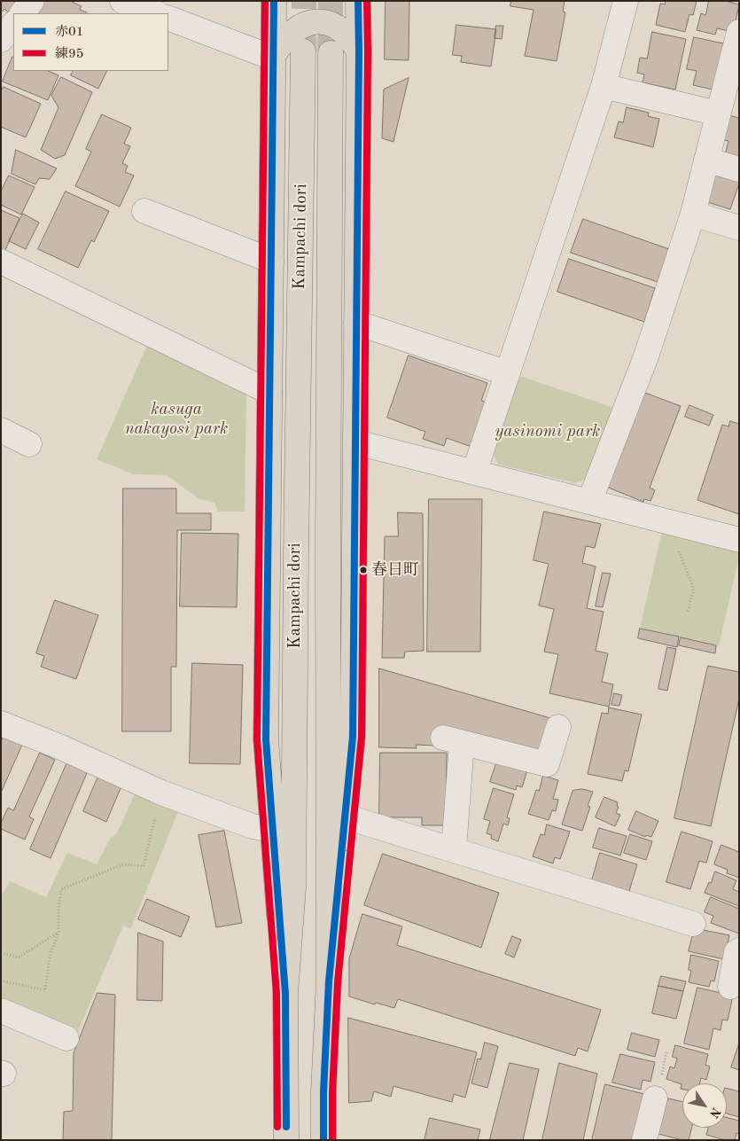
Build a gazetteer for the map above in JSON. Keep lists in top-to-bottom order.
{
  "streets": {
    "main road": ["Kampachi dori"]
  },
  "parks": ["kasuga nakayosi park", "yasinomi park"],
  "places": ["春日町"],
  "lines": ["transit line 赤01", "transit line 練95"],
  "legend": ["赤01", "練95"],
  "north": "bottom right"
}
